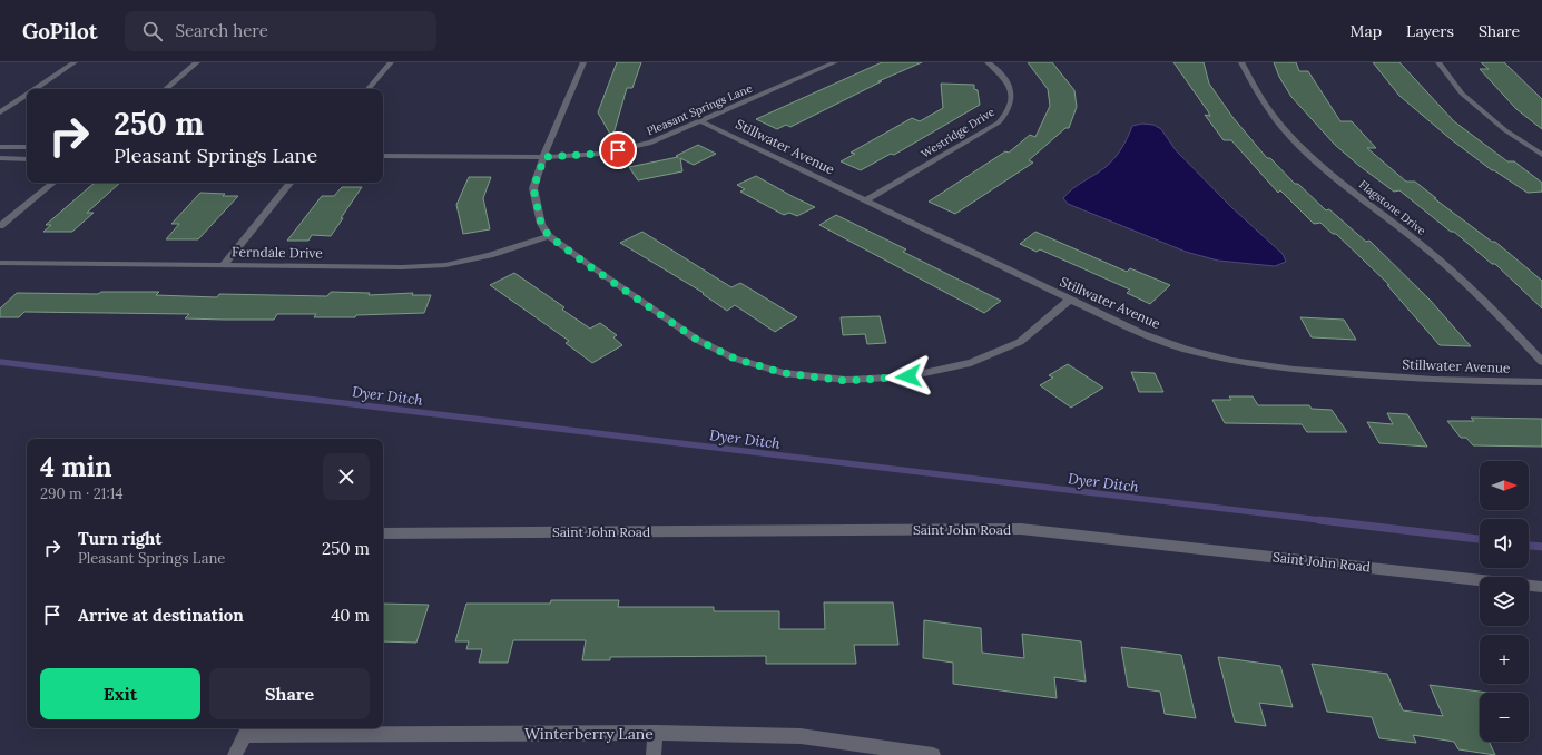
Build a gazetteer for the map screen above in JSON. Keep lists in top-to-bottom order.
{
  "streets": {
    "street": [
      "Pleasant Springs Lane",
      "Westridge Drive",
      "Stillwater Avenue",
      "Flagstone Drive",
      "Ferndale Drive",
      "Saint John Road",
      "Winterberry Lane"
    ]
  },
  "crossings": [
    ["Pleasant Springs Lane", "Stillwater Avenue"],
    ["Westridge Drive", "Stillwater Avenue"]
  ],
  "water": ["Dyer Ditch"],
  "north": "right",
  "page": {
    "header": "GoPilot",
    "search": "Search here",
    "nav": ["Map", "Layers", "Share"],
    "turn": ["250 m", "Pleasant Springs Lane"],
    "heading": ["4 min", "290 m · 21:14"],
    "map_buttons": ["+", "−"],
    "list": [
      {
        "name": "Turn right",
        "note": "Pleasant Springs Lane",
        "value": "250 m"
      },
      {
        "name": "Arrive at destination",
        "value": "40 m"
      }
    ],
    "buttons": ["Exit", "Share"]
  }
}
